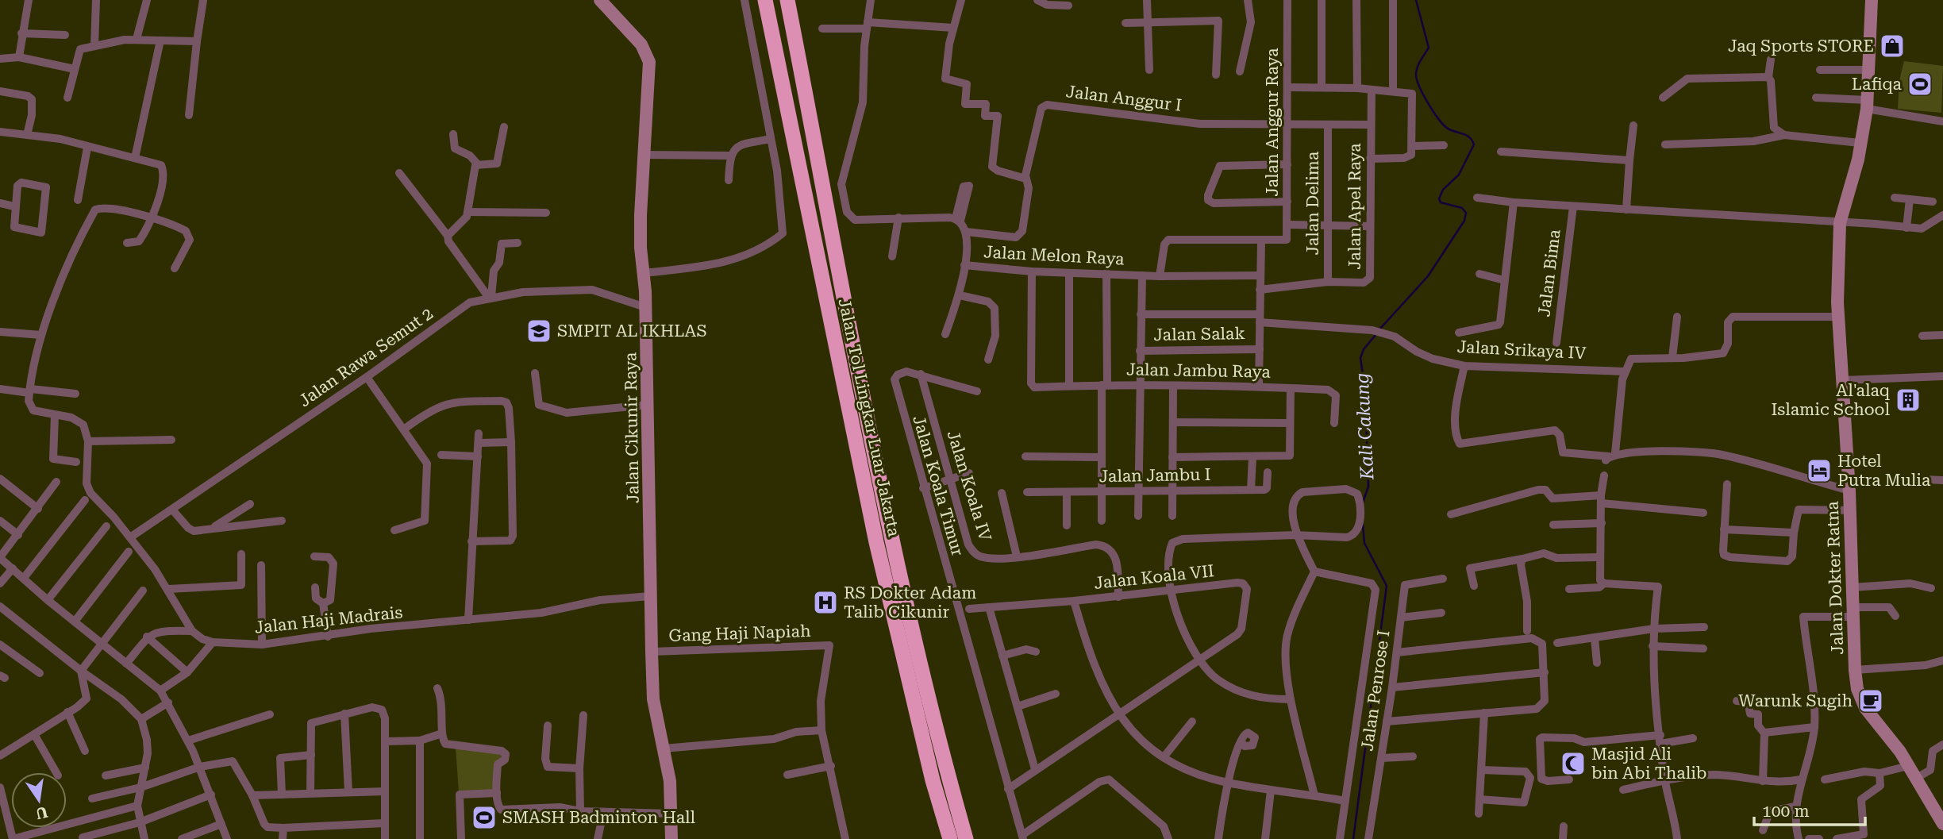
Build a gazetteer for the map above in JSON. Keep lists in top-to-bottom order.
{
  "streets": {
    "highway": ["Jalan Tol Lingkar Luar Jakarta"],
    "street": [
      "Jalan Anggur I",
      "Jalan Anggur Raya",
      "Jalan Delima",
      "Jalan Apel Raya",
      "Jalan Melon Raya",
      "Jalan Bima",
      "Jalan Salak",
      "Jalan Srikaya IV",
      "Jalan Rawa Semut 2",
      "Jalan Jambu Raya",
      "Jalan Cikunir Raya",
      "Jalan Jambu I",
      "Jalan Koala Timur",
      "Jalan Koala IV",
      "Jalan Koala VII",
      "Jalan Dokter Ratna",
      "Jalan Haji Madrais",
      "Gang Haji Napiah",
      "Jalan Penrose I"
    ]
  },
  "crossings": [
    ["Jalan Anggur I", "Jalan Anggur Raya"],
    ["Jalan Anggur I", "Jalan Delima"],
    ["Jalan Anggur I", "Jalan Apel Raya"],
    ["Jalan Delima", "Jalan Apel Raya"],
    ["Jalan Melon Raya", "Jalan Jambu Raya"],
    ["Jalan Rawa Semut 2", "Jalan Cikunir Raya"],
    ["Jalan Cikunir Raya", "Jalan Haji Madrais"],
    ["Jalan Cikunir Raya", "Gang Haji Napiah"],
    ["Jalan Koala Timur", "Jalan Koala IV"],
    ["Jalan Koala IV", "Jalan Koala VII"]
  ],
  "water": ["Kali Cakung"],
  "places": {
    "shop": ["Jaq Sports STORE"],
    "sports": ["Lafiqa", "SMASH Badminton Hall"],
    "school or university": ["SMPIT AL IKHLAS"],
    "building": ["Al'alaq Islamic School"],
    "hotel": ["Hotel Putra Mulia"],
    "hospital": ["RS Dokter Adam Talib Cikunir"],
    "cafe": ["Warunk Sugih"],
    "mosque": ["Masjid Ali bin Abi Thalib"]
  },
  "scale_bar": "100 m",
  "north": "bottom"
}
